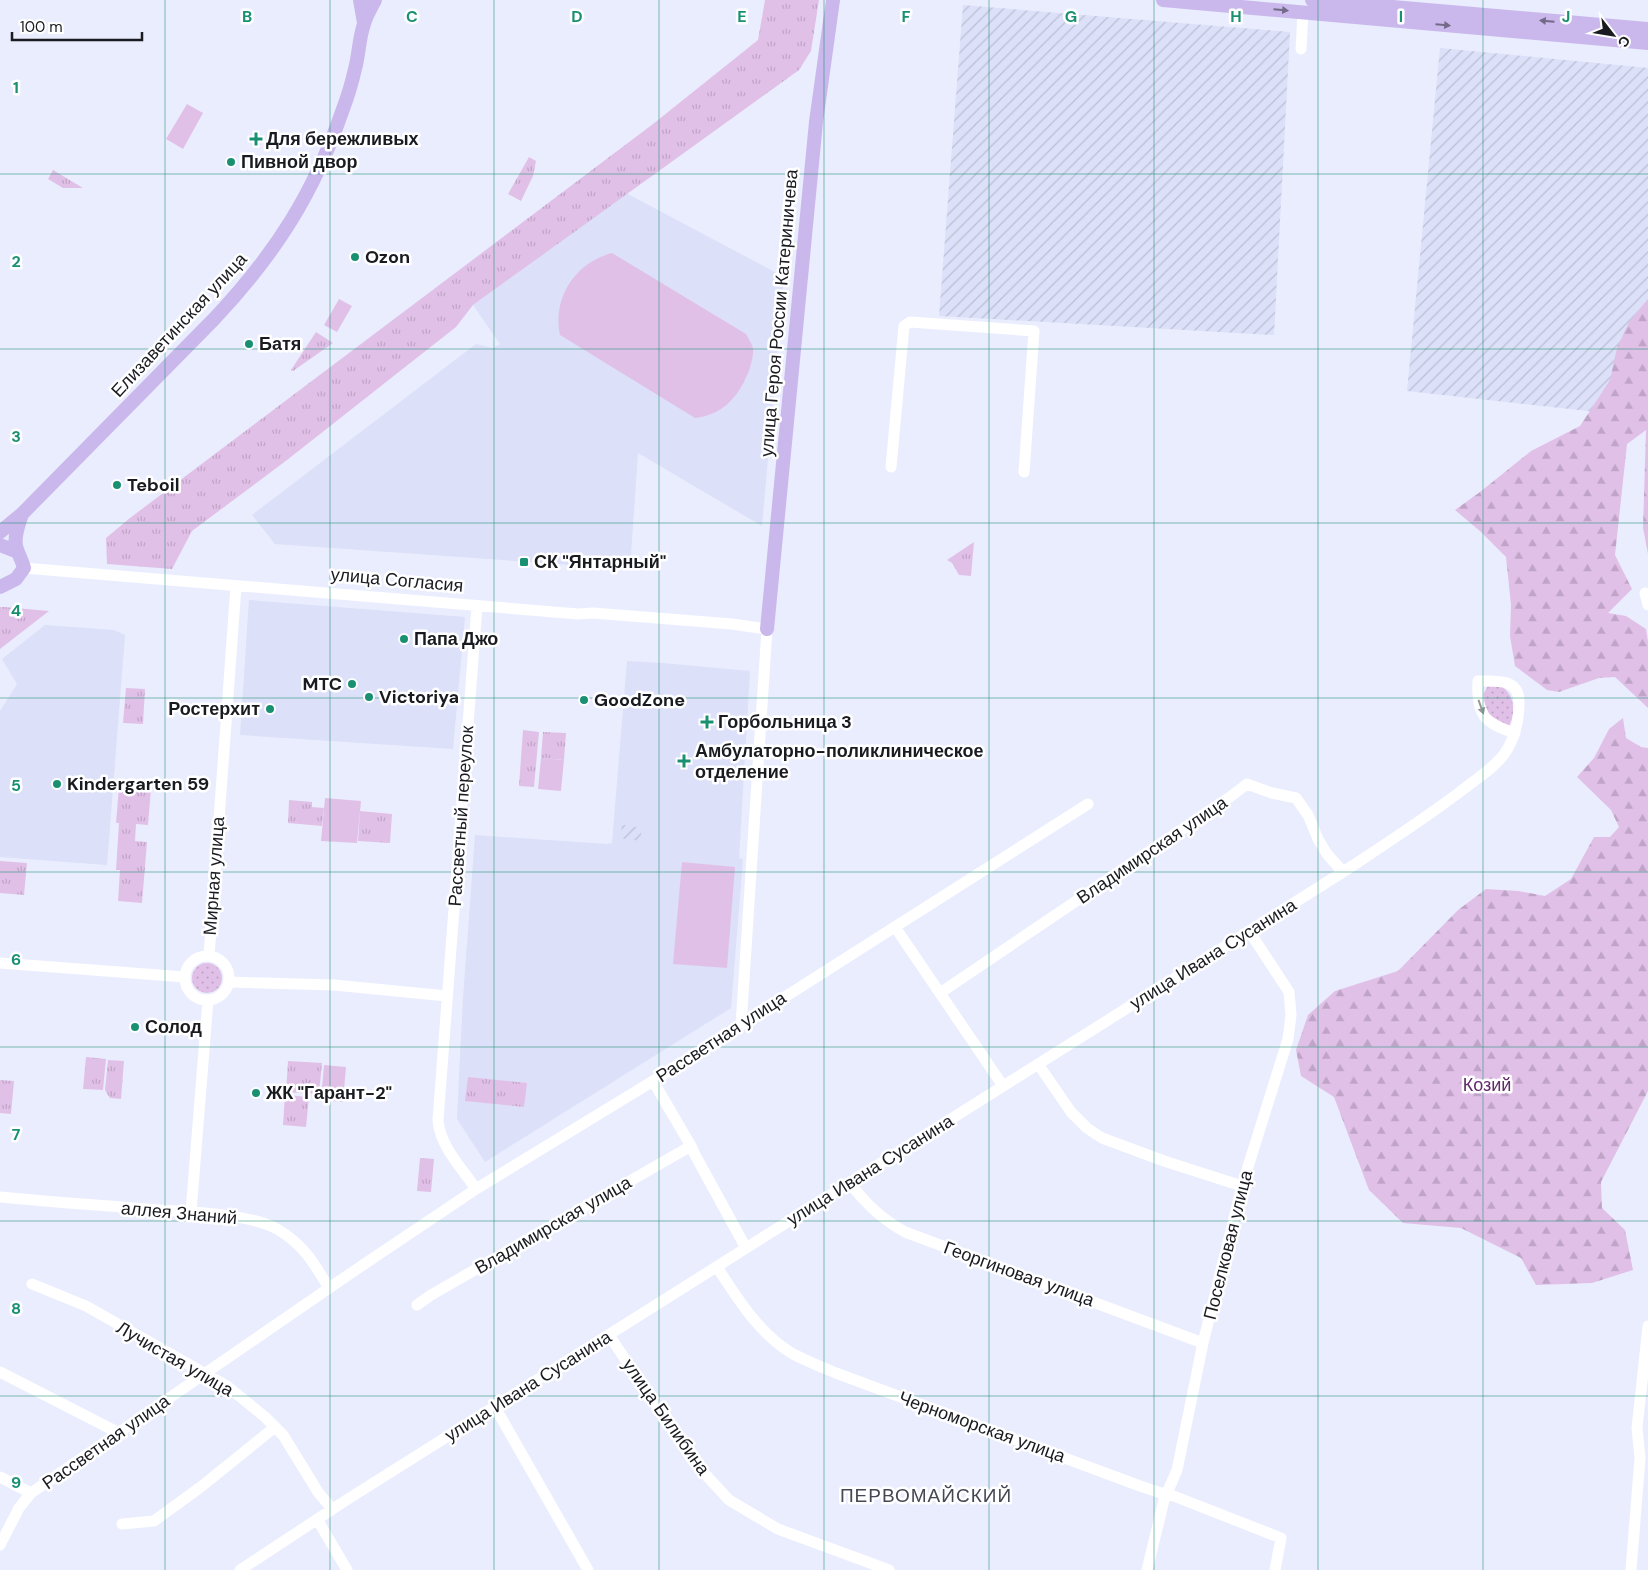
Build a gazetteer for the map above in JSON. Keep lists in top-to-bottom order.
{
  "streets": {
    "main road": ["улица Героя России Катериничева", "Елизаветинская улица"],
    "street": [
      "улица Согласия",
      "Рассветный переулок",
      "Владимирская улица",
      "Мирная улица",
      "улица Ивана Сусанина",
      "Рассветная улица",
      "аллея Знаний",
      "Поселковая улица",
      "Георгиновая улица",
      "Лучистая улица",
      "улица Билибина",
      "Черноморская улица"
    ]
  },
  "crossings": [
    ["улица Героя России Катериничева", "улица Согласия"],
    ["улица Согласия", "Рассветный переулок"],
    ["улица Согласия", "Мирная улица"],
    ["Рассветный переулок", "Рассветная улица"],
    ["Владимирская улица", "улица Ивана Сусанина"],
    ["улица Ивана Сусанина", "Поселковая улица"],
    ["улица Ивана Сусанина", "Георгиновая улица"],
    ["улица Ивана Сусанина", "Лучистая улица"],
    ["улица Ивана Сусанина", "улица Билибина"],
    ["улица Ивана Сусанина", "Черноморская улица"],
    ["Рассветная улица", "аллея Знаний"],
    ["Рассветная улица", "Лучистая улица"],
    ["Поселковая улица", "Георгиновая улица"],
    ["Поселковая улица", "Черноморская улица"]
  ],
  "districts": ["ПЕРВОМАЙСКИЙ"],
  "parks": ["Козий"],
  "places": {
    "health": ["Для бережливых", "Горбольница 3", "Амбулаторно-поликлиническое отделение"],
    "other": [
      "Пивной двор",
      "Ozon",
      "Батя",
      "Teboil",
      "Папа Джо",
      "MTC",
      "Victoriya",
      "GoodZone",
      "Ростерхит",
      "Kindergarten 59",
      "Солод",
      "ЖК \"Гарант-2\""
    ],
    "transit": ["СК \"Янтарный\""]
  },
  "scale_bar": "100 m",
  "north": "bottom right",
  "grid": {
    "columns": [
      "B",
      "C",
      "D",
      "E",
      "F",
      "G",
      "H",
      "I",
      "J"
    ],
    "rows": [
      "1",
      "2",
      "3",
      "4",
      "5",
      "6",
      "7",
      "8",
      "9"
    ]
  }
}
